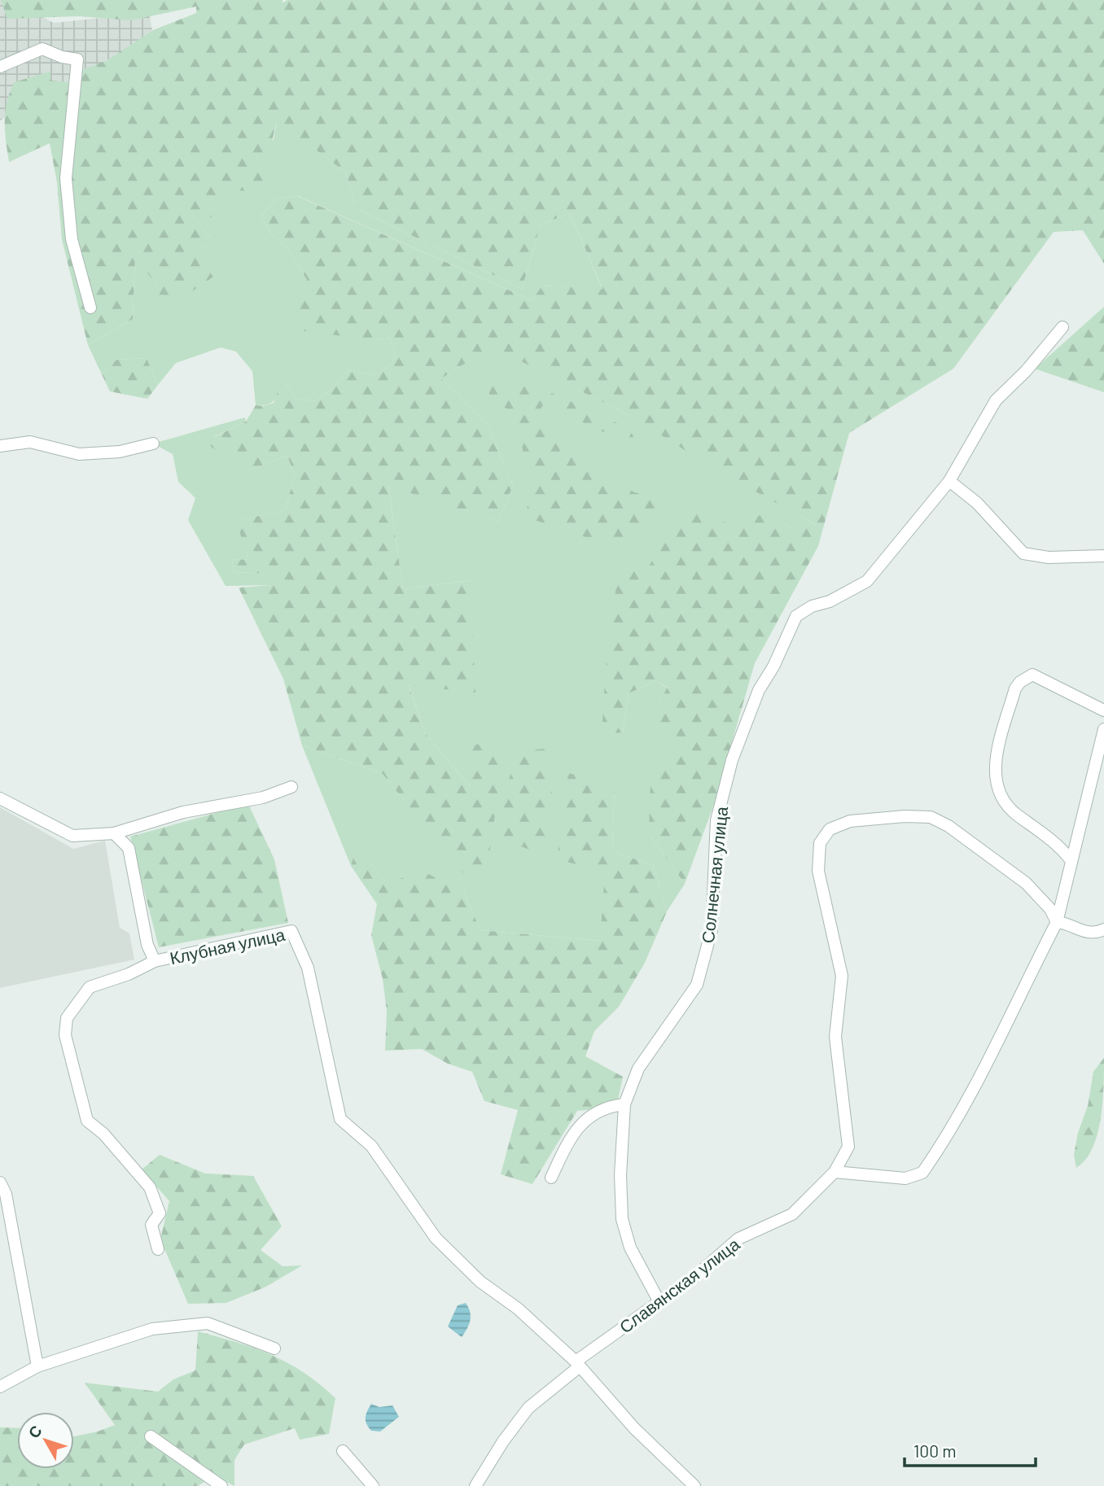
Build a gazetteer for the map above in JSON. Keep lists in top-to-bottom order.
{
  "streets": {
    "street": ["Солнечная улица", "Клубная улица", "Славянская улица"]
  },
  "crossings": [
    ["Солнечная улица", "Славянская улица"],
    ["Клубная улица", "Славянская улица"]
  ],
  "scale_bar": "100 m",
  "north": "top left"
}
